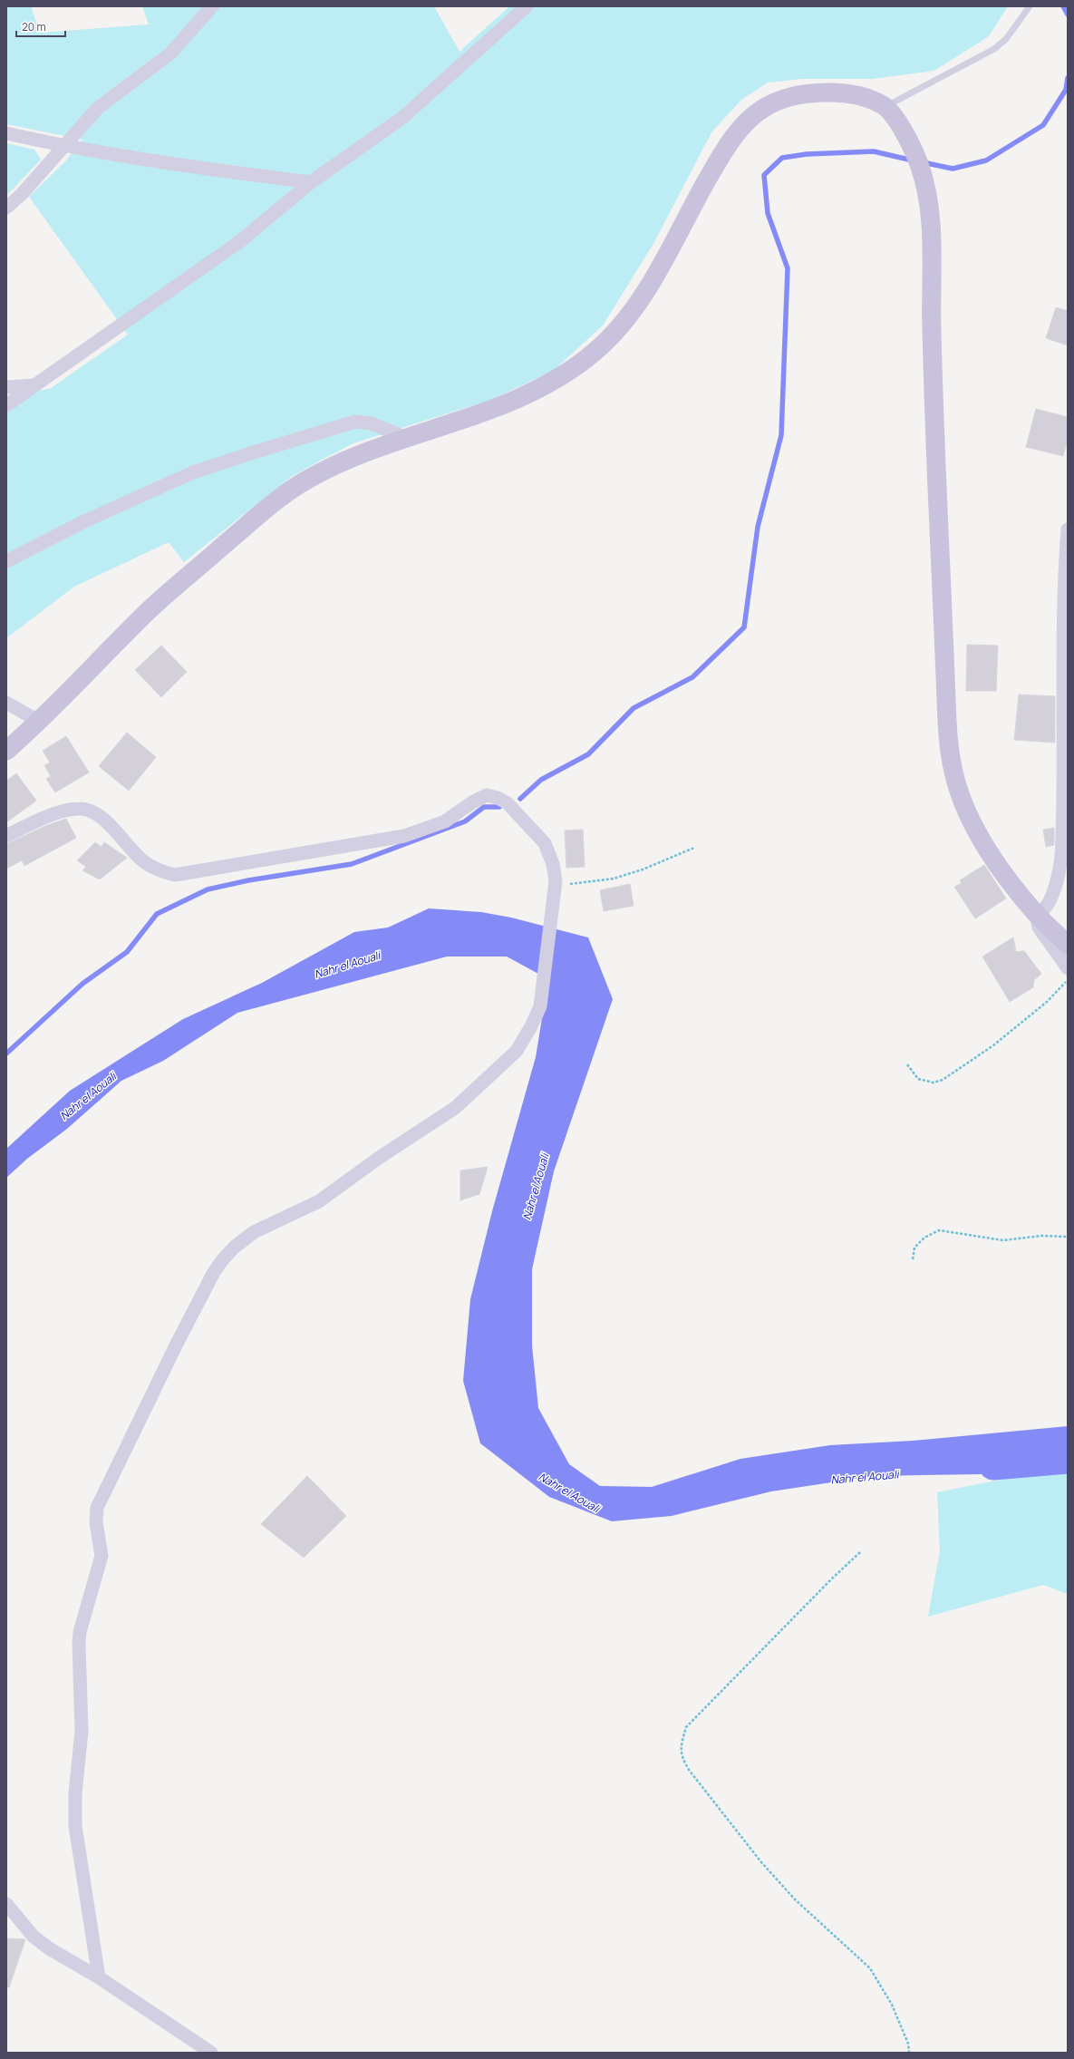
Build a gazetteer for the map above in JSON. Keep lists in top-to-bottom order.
{
  "water": ["Nahr el Aouali"],
  "scale_bar": "20 m"
}
